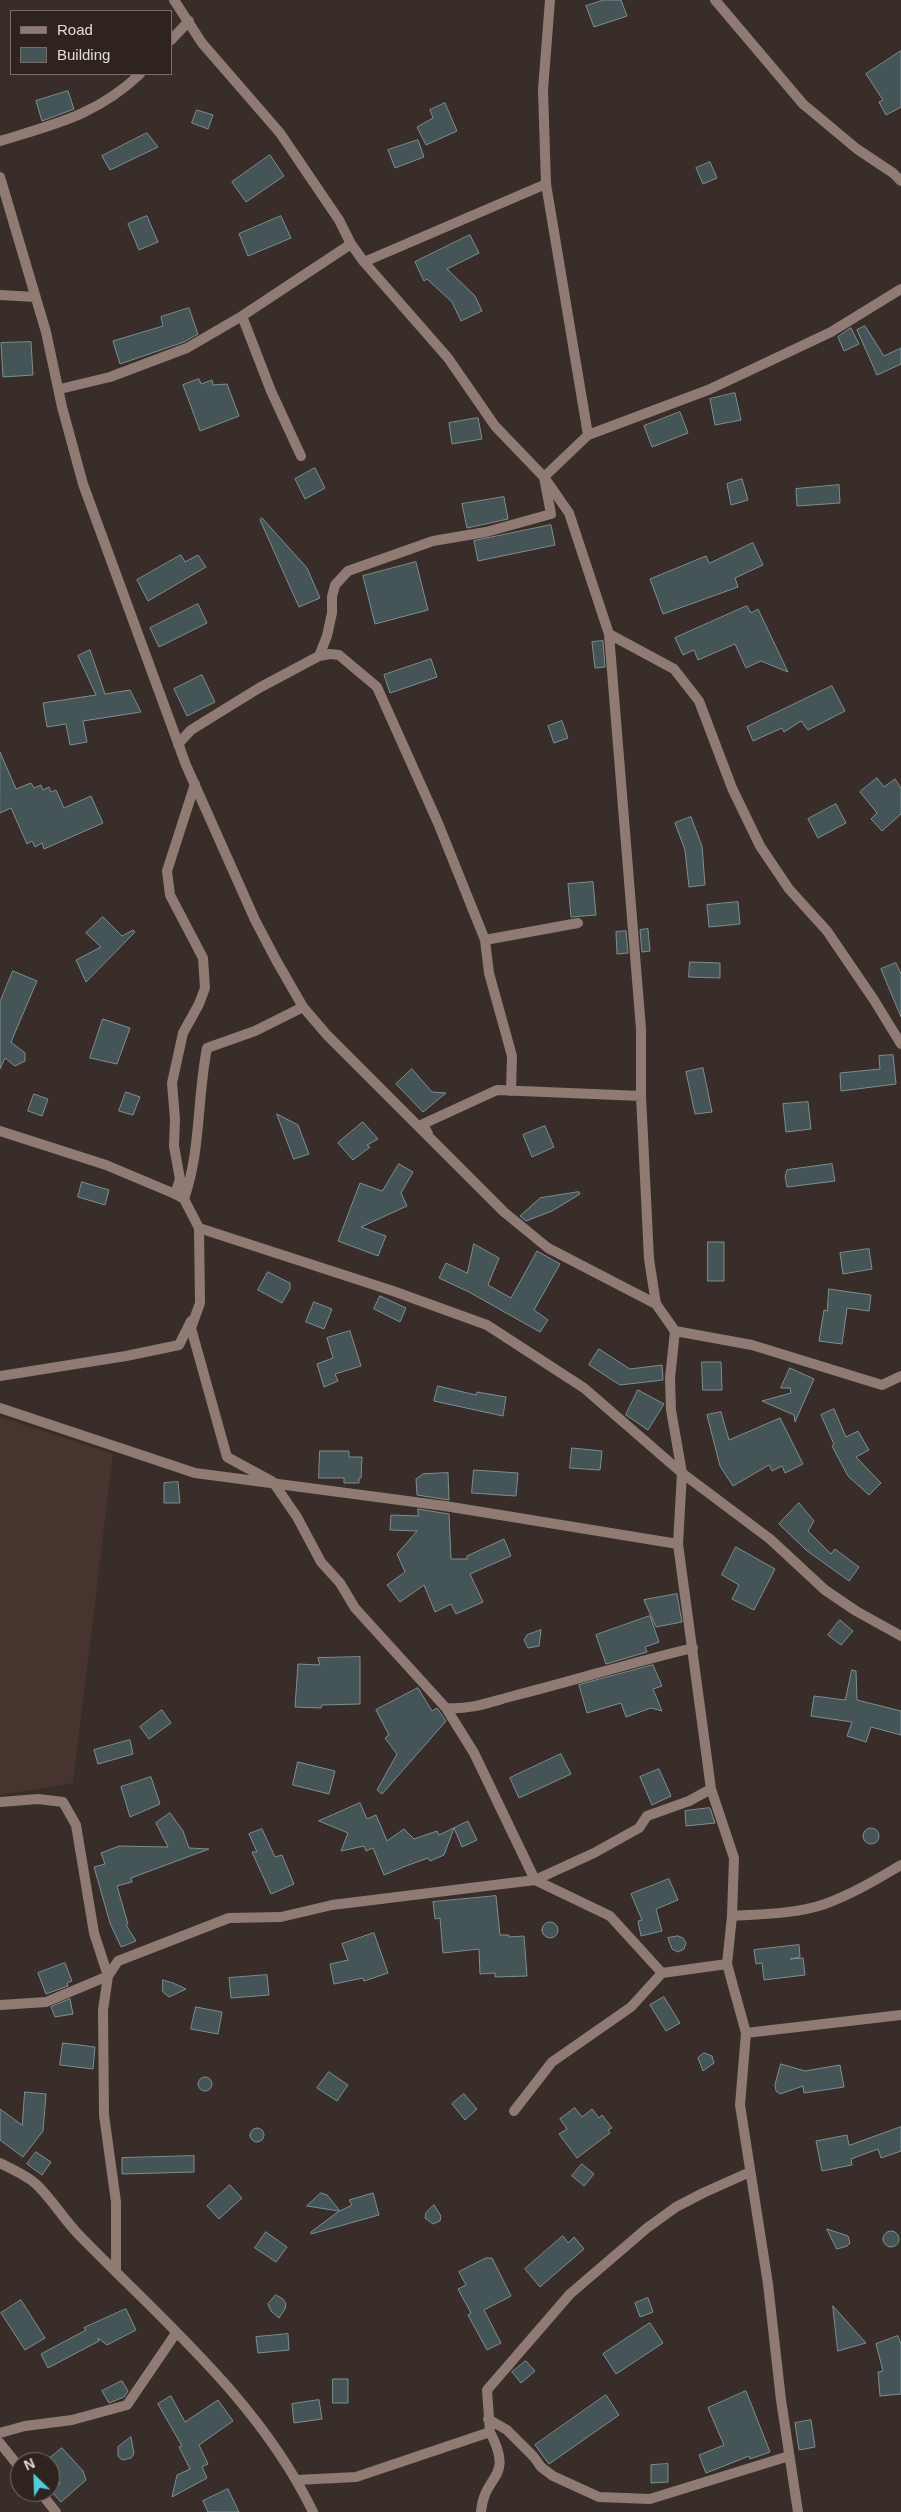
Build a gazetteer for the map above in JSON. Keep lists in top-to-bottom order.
{
  "legend": ["Road", "Building"],
  "north": "top left"
}
